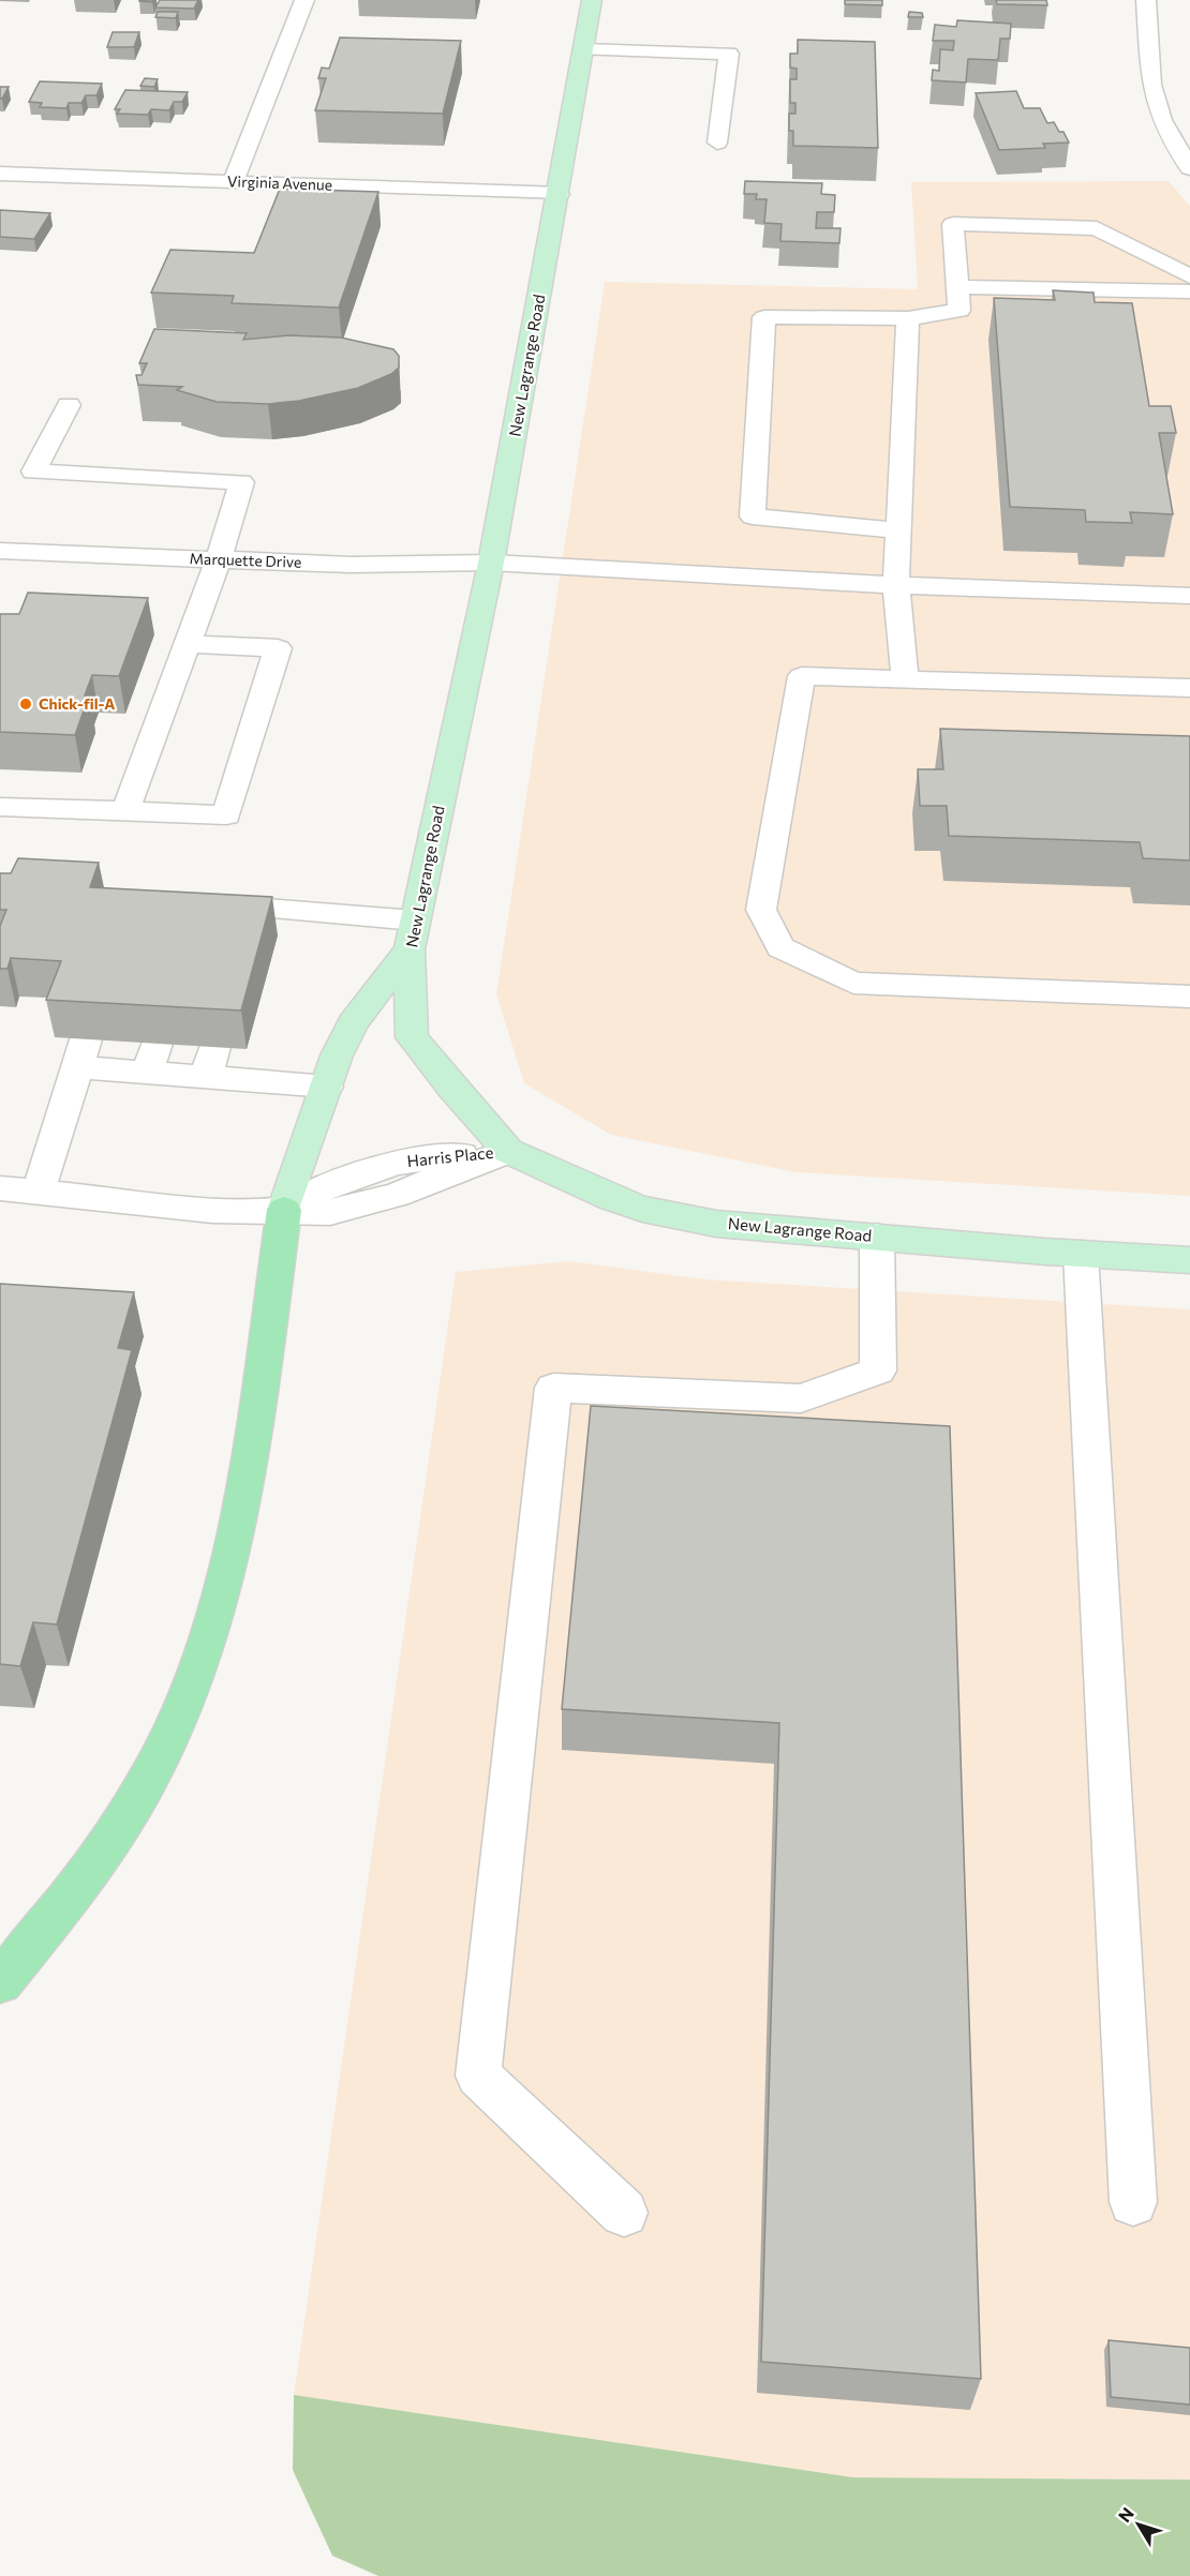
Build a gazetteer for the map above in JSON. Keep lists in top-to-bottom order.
{
  "streets": {
    "main road": ["New Lagrange Road"],
    "street": ["Virginia Avenue", "Marquette Drive", "Harris Place"]
  },
  "crossings": [
    ["Virginia Avenue", "New Lagrange Road"],
    ["New Lagrange Road", "Marquette Drive"],
    ["New Lagrange Road", "Harris Place"]
  ],
  "places": ["Chick-fil-A"],
  "north": "top left"
}
